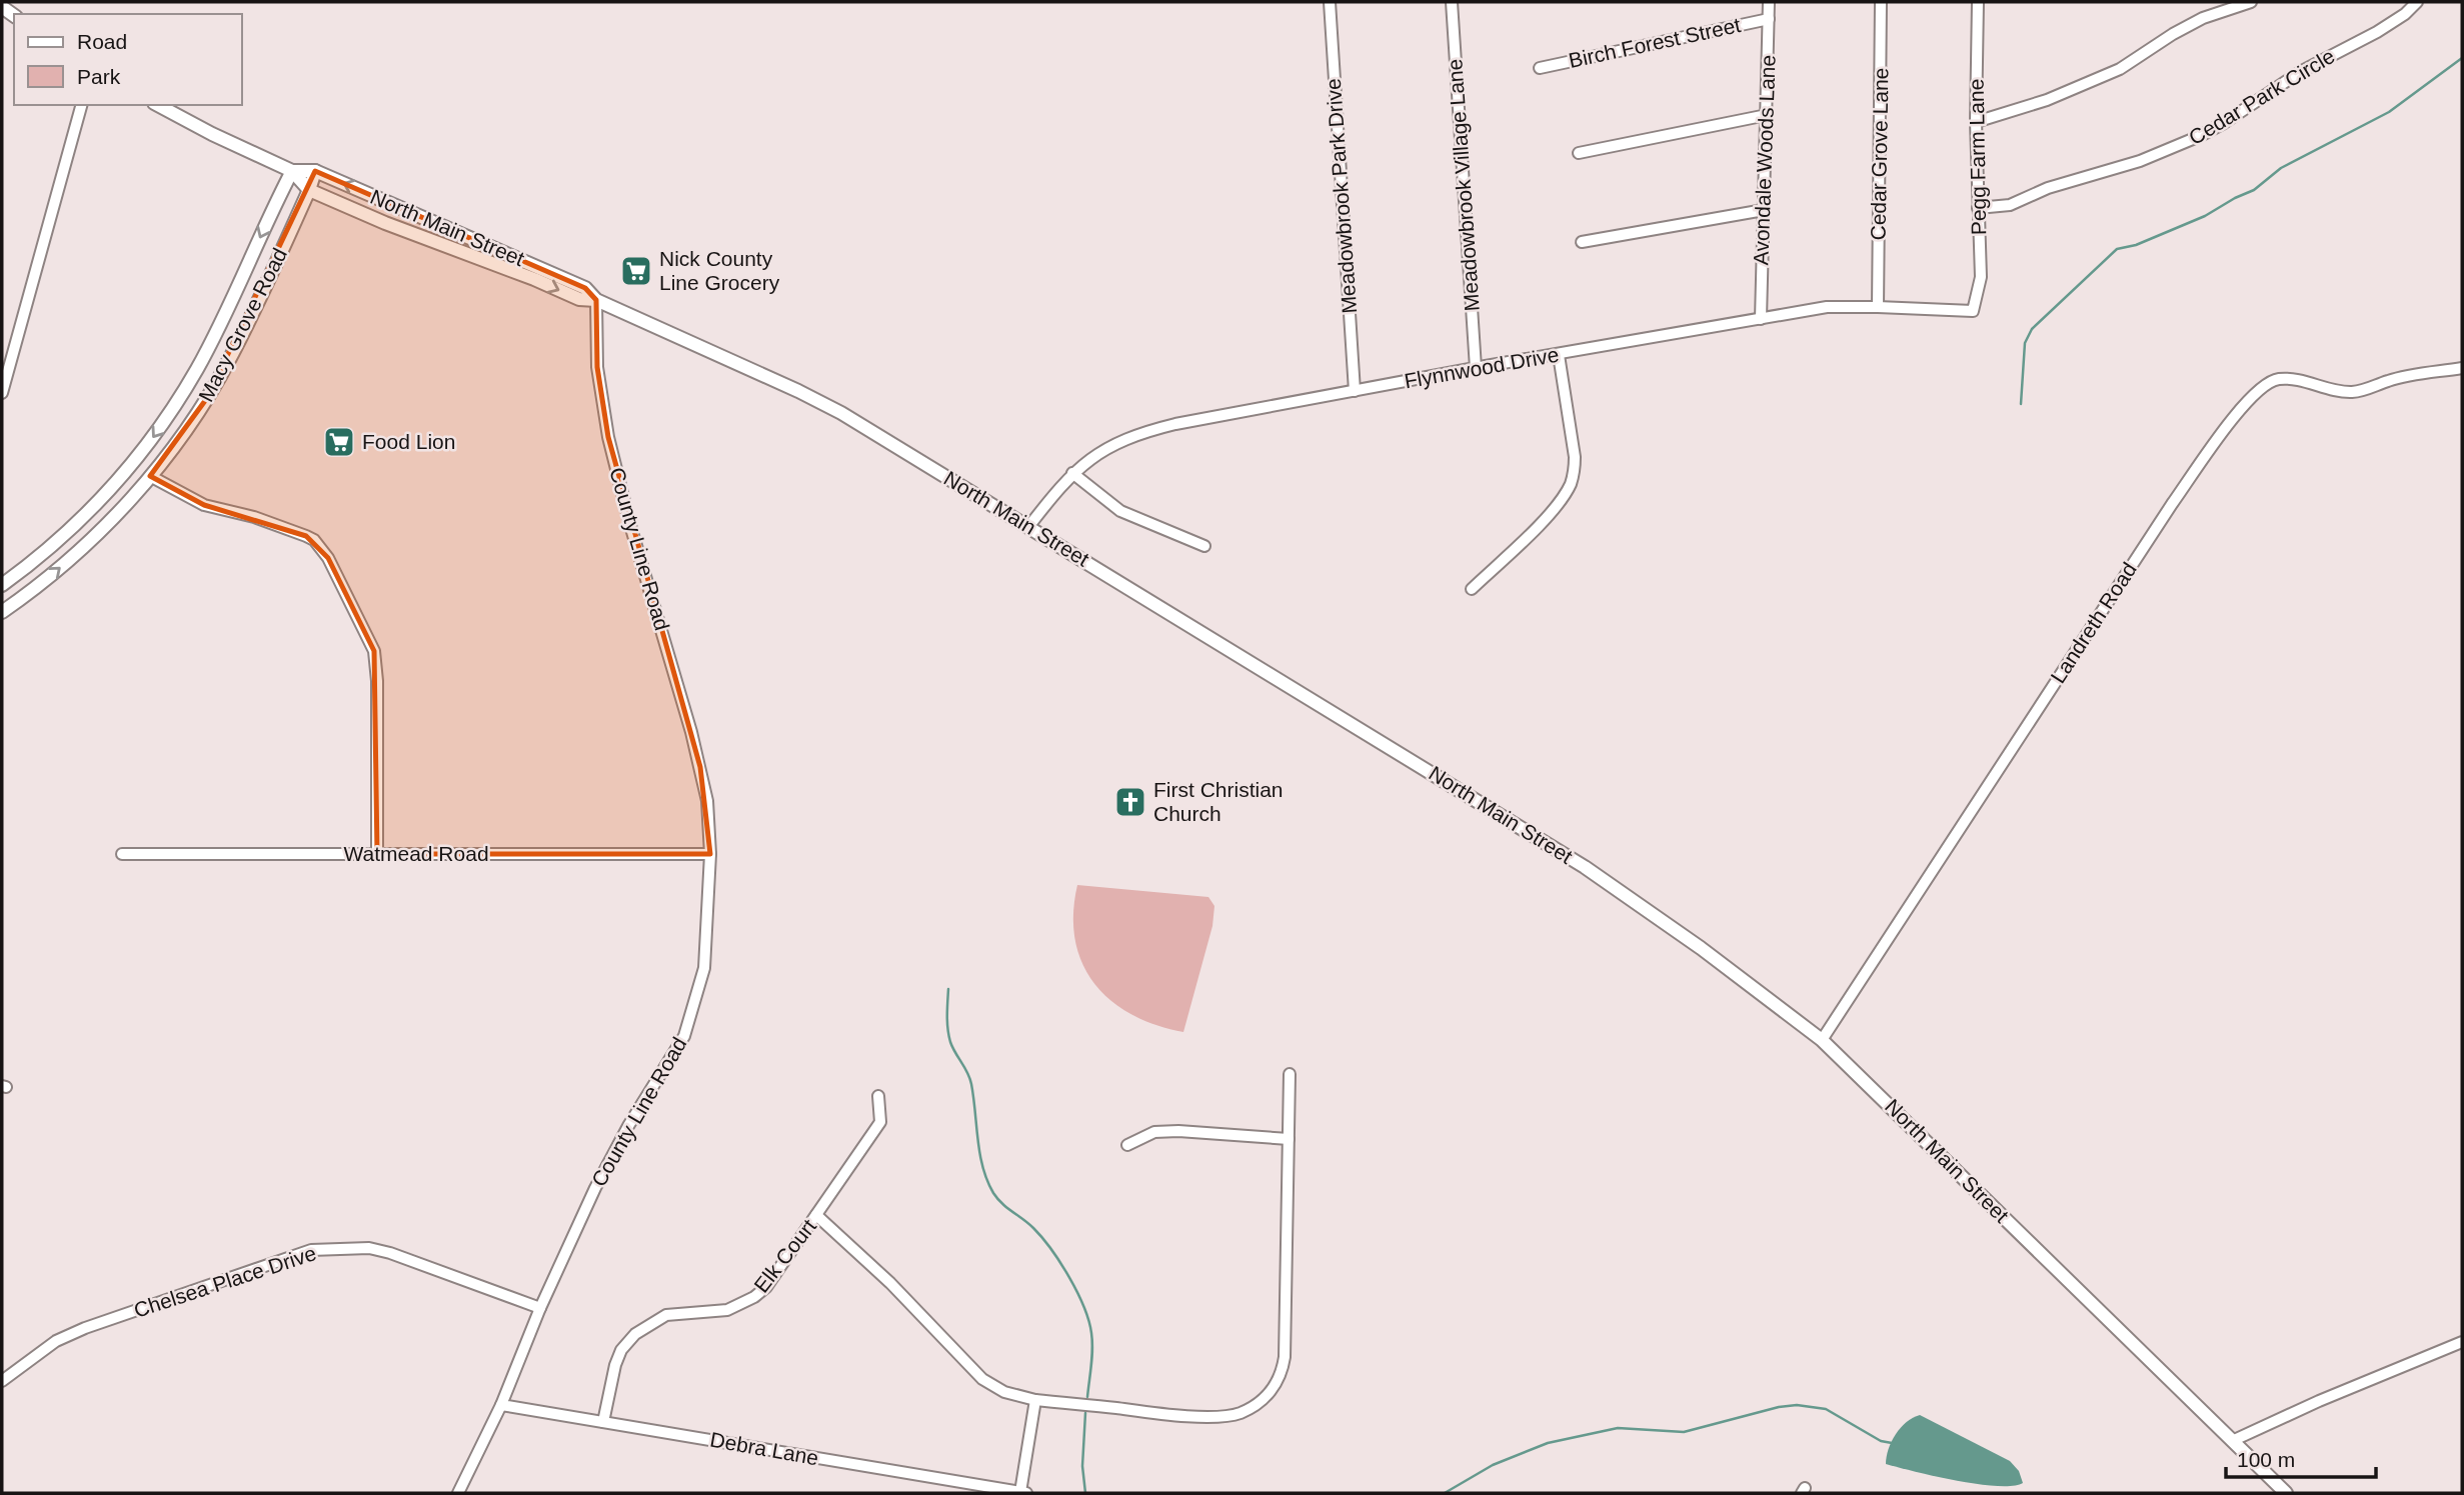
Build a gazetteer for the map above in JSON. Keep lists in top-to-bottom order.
{
  "streets": {
    "main road": ["North Main Street", "Macy Grove Road"],
    "street": [
      "Birch Forest Street",
      "Cedar Park Circle",
      "Cedar Grove Lane",
      "Pegg Farm Lane",
      "Avondale Woods Lane",
      "Meadowbrook Village Lane",
      "Meadowbrook Park Drive",
      "Flynnwood Drive",
      "County Line Road",
      "Landreth Road",
      "Watmead Road",
      "Elk Court",
      "Chelsea Place Drive",
      "Debra Lane"
    ]
  },
  "crossings": [
    ["Birch Forest Street", "Avondale Woods Lane"],
    ["Cedar Park Circle", "Pegg Farm Lane"],
    ["Cedar Grove Lane", "Flynnwood Drive"],
    ["Pegg Farm Lane", "Flynnwood Drive"],
    ["Avondale Woods Lane", "Flynnwood Drive"],
    ["Meadowbrook Village Lane", "Flynnwood Drive"],
    ["Meadowbrook Park Drive", "Flynnwood Drive"],
    ["North Main Street", "Macy Grove Road"],
    ["North Main Street", "Flynnwood Drive"],
    ["North Main Street", "County Line Road"],
    ["North Main Street", "Landreth Road"],
    ["County Line Road", "Watmead Road"],
    ["County Line Road", "Chelsea Place Drive"],
    ["County Line Road", "Debra Lane"],
    ["Elk Court", "Debra Lane"]
  ],
  "places": {
    "supermarket": ["Nick County Line Grocery", "Food Lion"],
    "church": ["First Christian Church"]
  },
  "legend": ["Road", "Park"],
  "scale_bar": "100 m"
}
